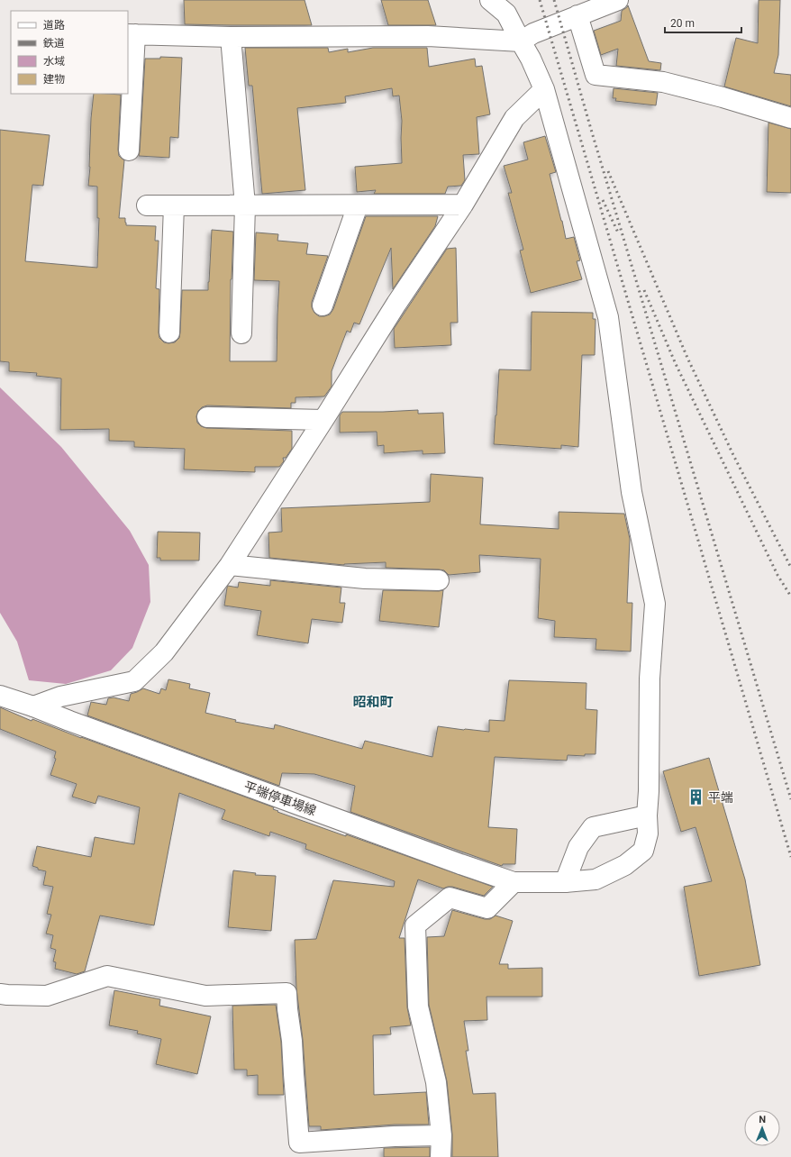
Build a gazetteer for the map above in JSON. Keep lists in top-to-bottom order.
{
  "streets": {
    "street": ["平端停車場線"]
  },
  "districts": ["昭和町"],
  "places": {
    "building": ["平端"]
  },
  "legend": [
    "道路",
    "鉄道",
    "水域",
    "建物"
  ],
  "scale_bar": "20 m",
  "north": "top"
}
